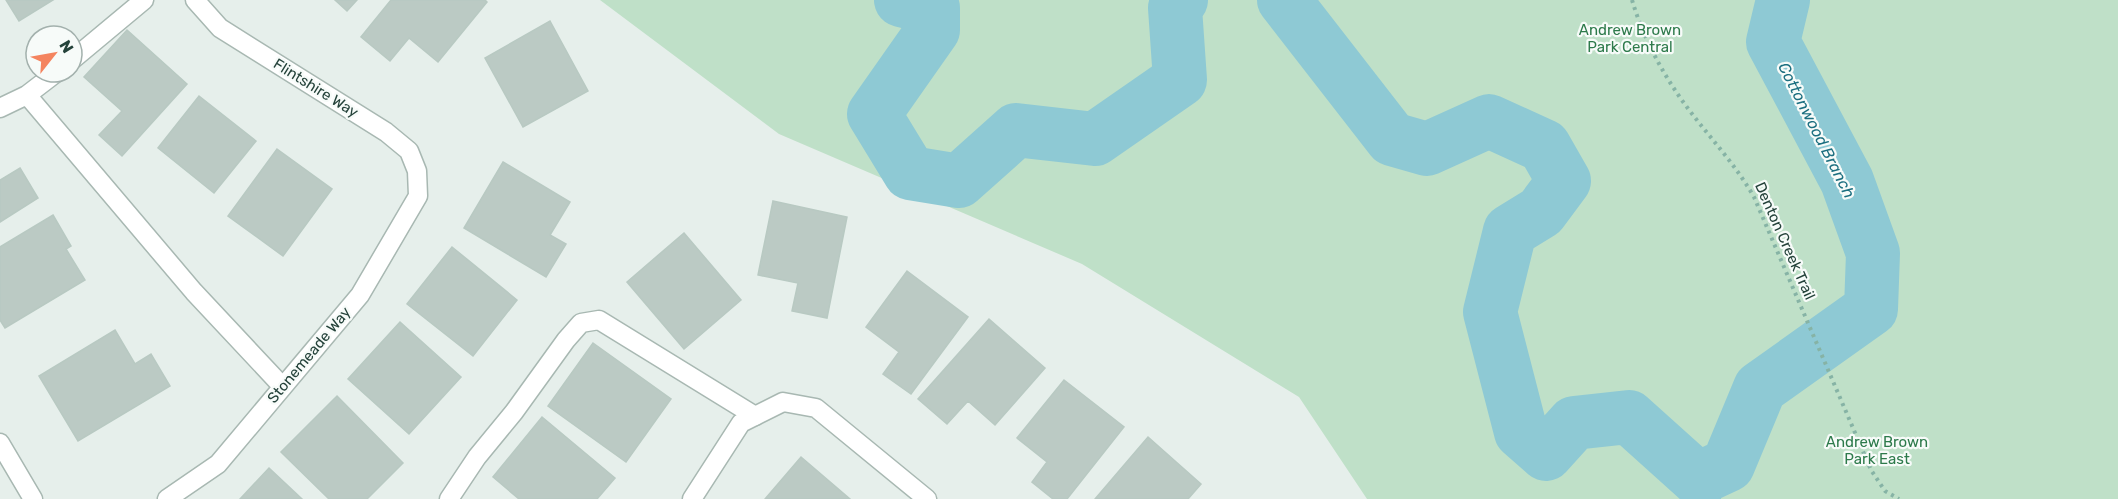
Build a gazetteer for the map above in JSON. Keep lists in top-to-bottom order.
{
  "streets": {
    "street": ["Flintshire Way", "Stonemeade Way"],
    "path": ["Denton Creek Trail"]
  },
  "crossings": [
    ["Flintshire Way", "Stonemeade Way"]
  ],
  "water": ["Cottonwood Branch"],
  "parks": ["Andrew Brown Park Central", "Andrew Brown Park East"],
  "north": "top right"
}
